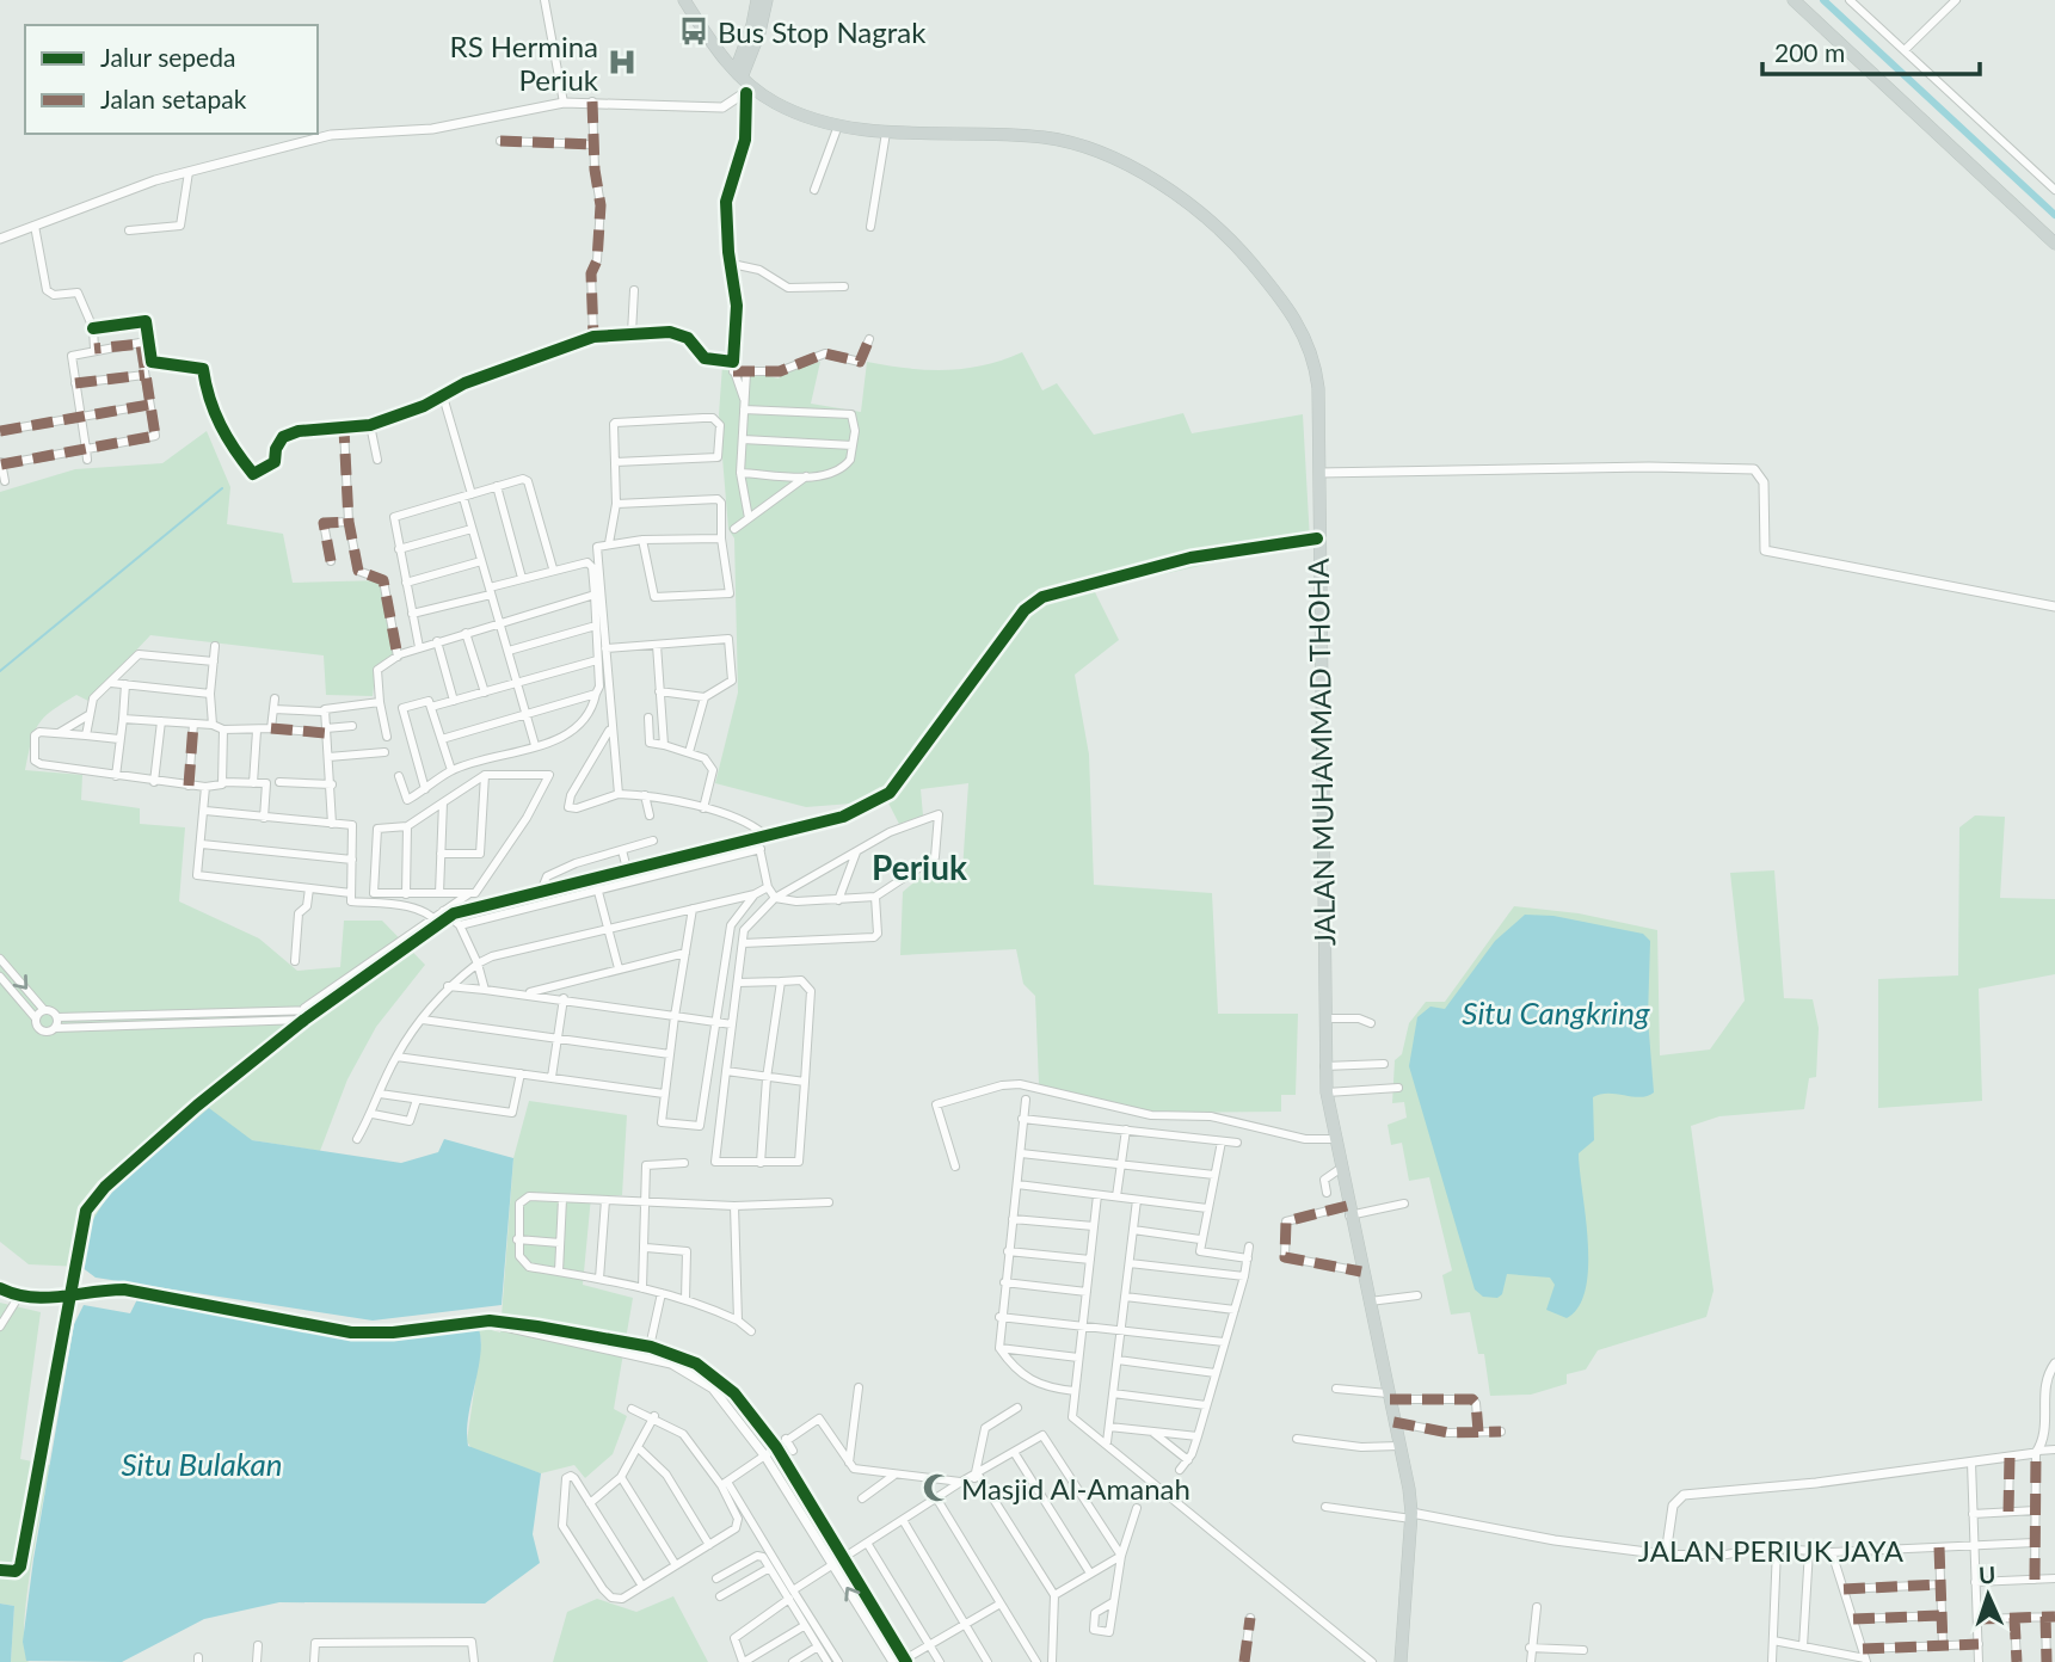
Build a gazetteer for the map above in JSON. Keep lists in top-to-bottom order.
{
  "streets": {
    "main road": ["JALAN MUHAMMAD THOHA"],
    "street": ["JALAN PERIUK JAYA"]
  },
  "crossings": [
    ["JALAN MUHAMMAD THOHA", "JALAN PERIUK JAYA"]
  ],
  "districts": ["Periuk"],
  "water": ["Situ Cangkring", "Situ Bulakan"],
  "places": {
    "bus stop": ["Bus Stop Nagrak"],
    "hospital": ["RS Hermina Periuk"],
    "mosque": ["Masjid Al-Amanah"]
  },
  "legend": ["Jalur sepeda", "Jalan setapak"],
  "scale_bar": "200 m",
  "north": "top"
}
